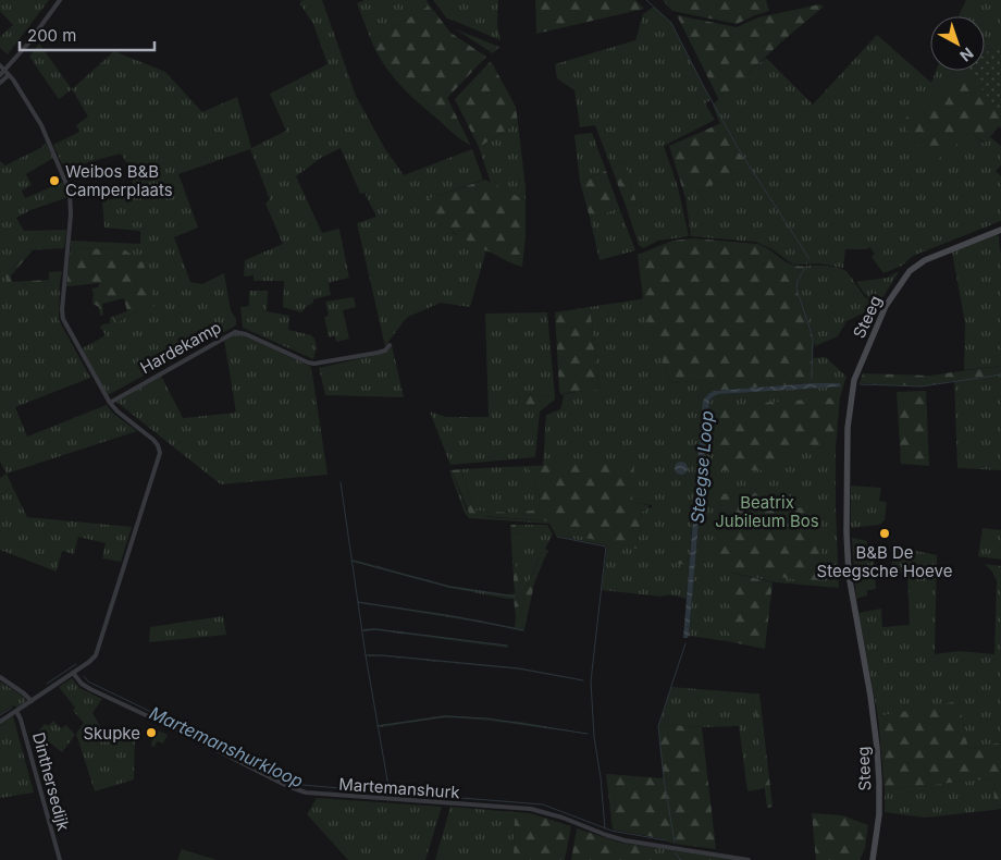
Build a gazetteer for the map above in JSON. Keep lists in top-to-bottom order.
{
  "streets": {
    "street": [
      "Steeg",
      "Hardekamp",
      "Dinthersedijk",
      "Martemanshurk"
    ]
  },
  "water": ["Steegse Loop", "Martemanshurkloop"],
  "parks": ["Beatrix Jubileum Bos"],
  "places": ["Weibos B&B Camperplaats", "B&B De Steegsche Hoeve", "Skupke"],
  "scale_bar": "200 m",
  "north": "bottom right"
}
